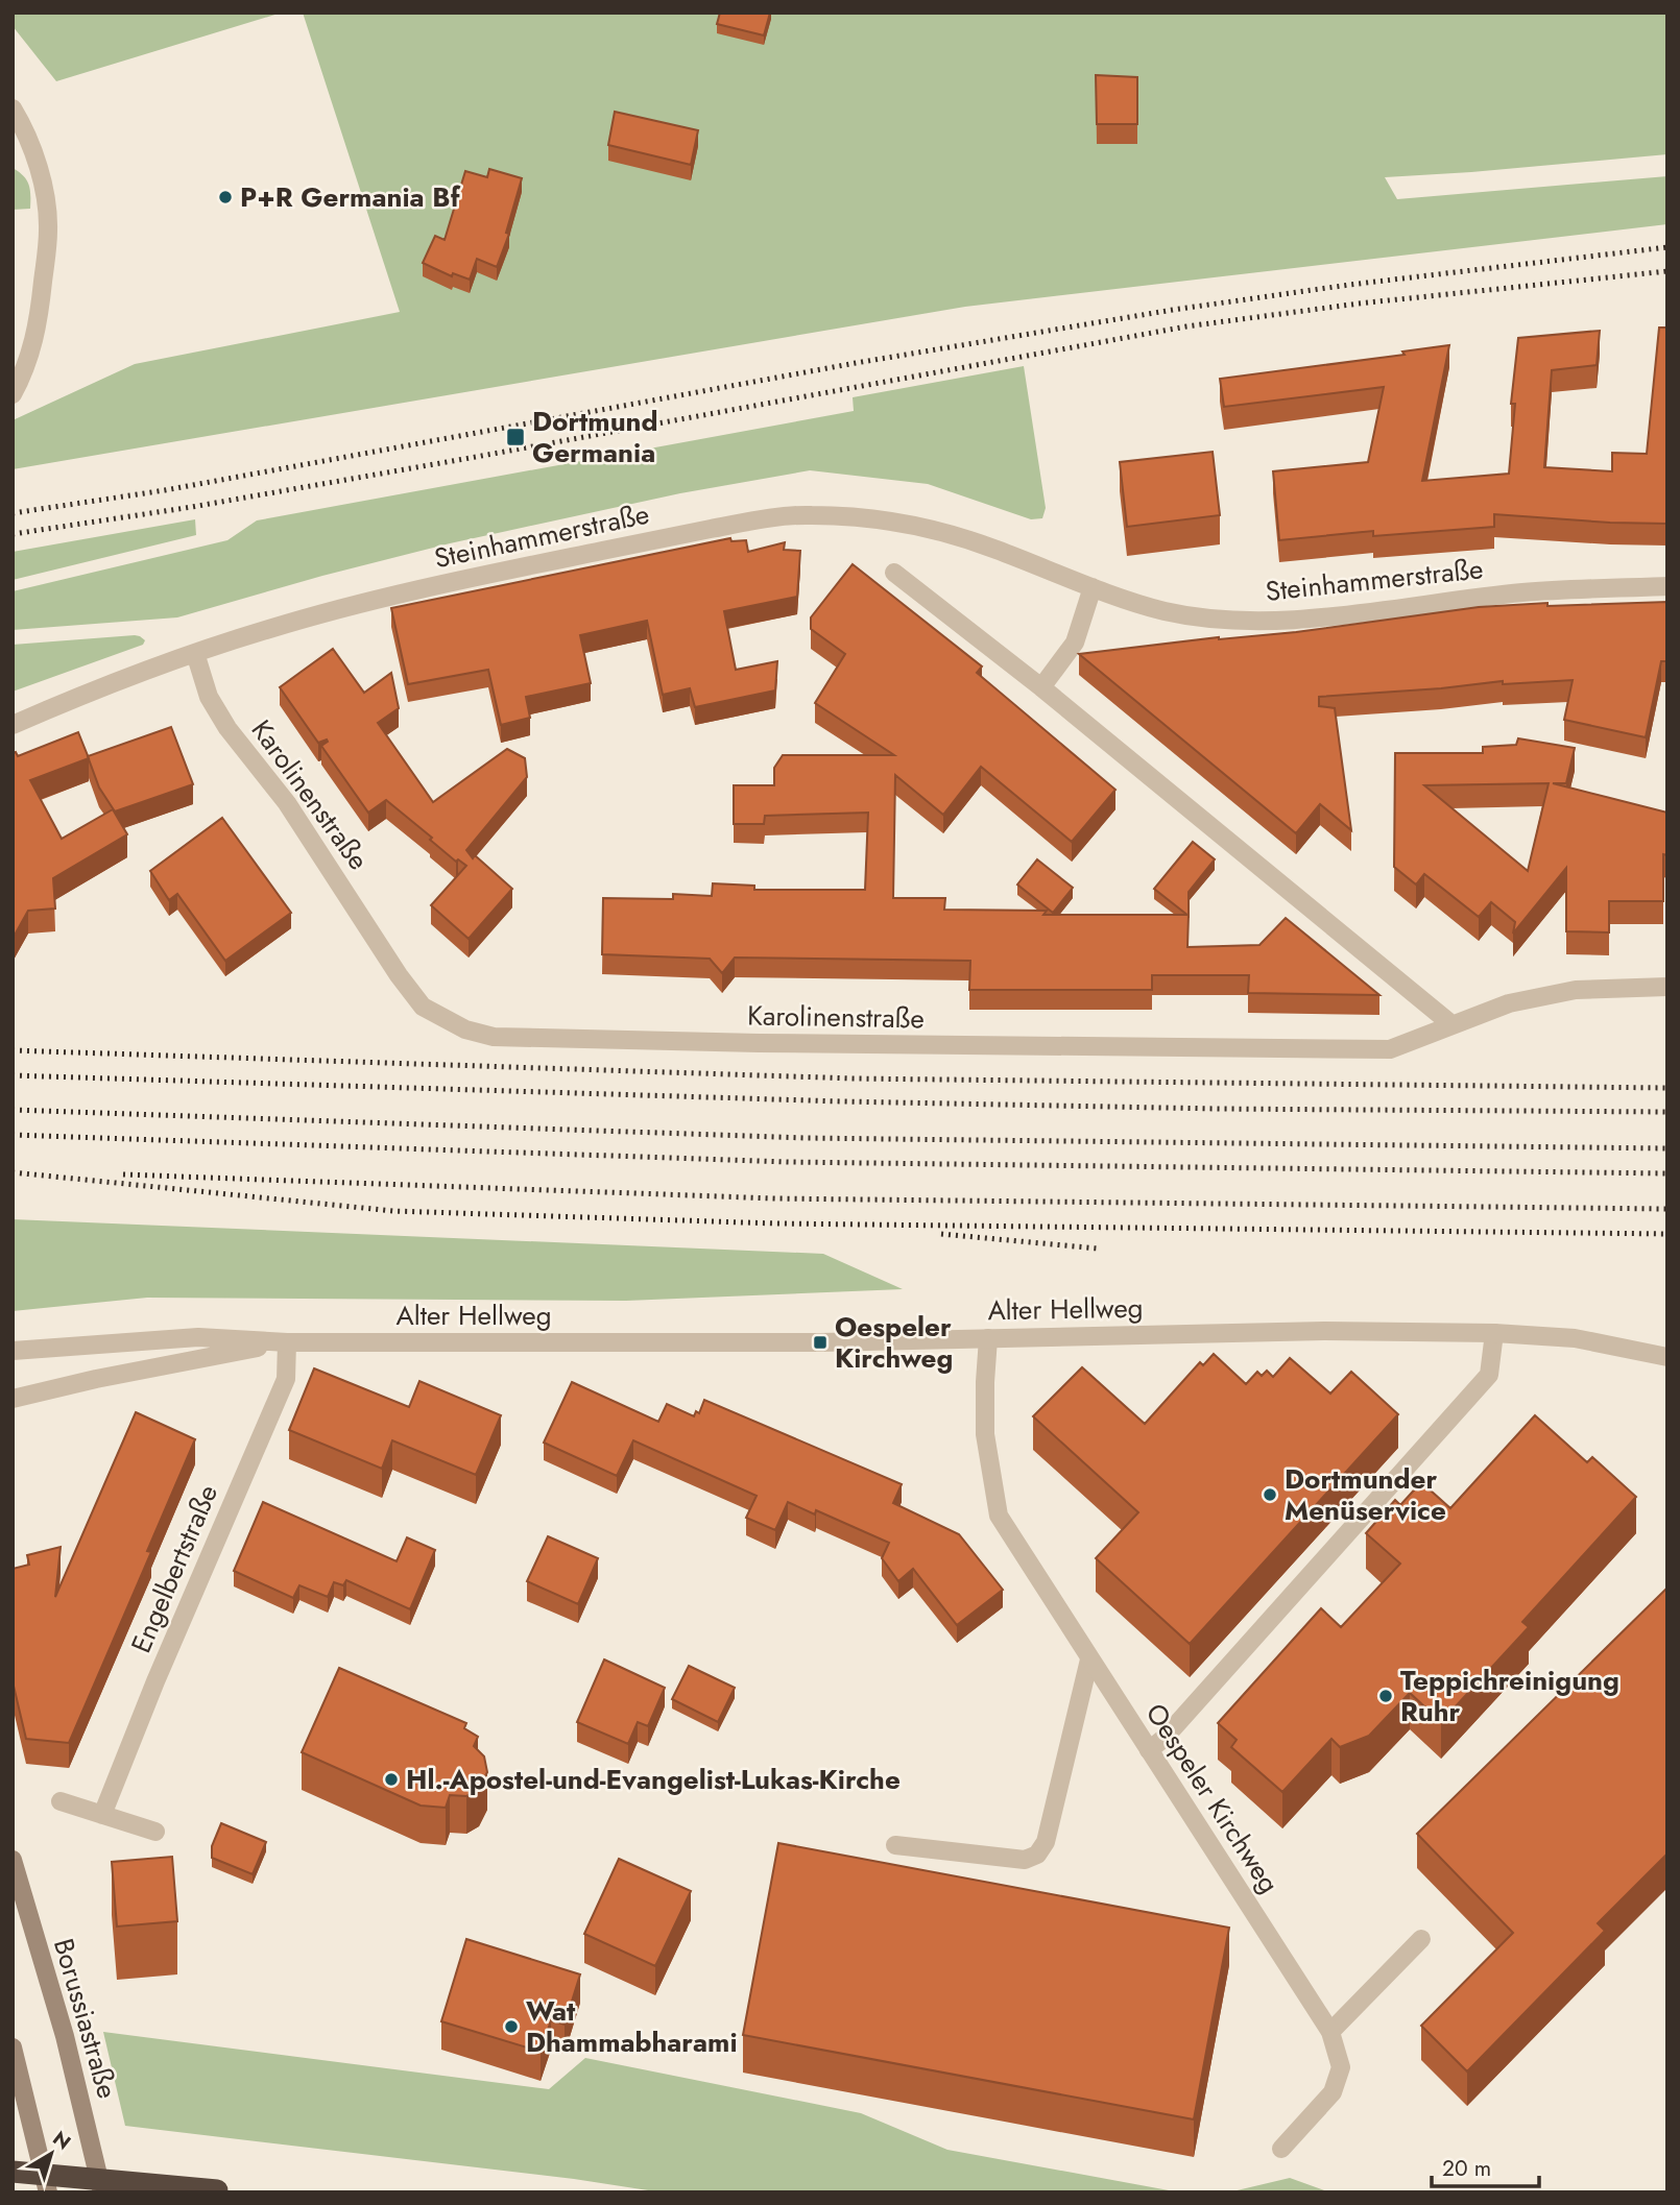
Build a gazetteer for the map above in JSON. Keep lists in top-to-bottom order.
{
  "streets": {
    "main road": ["Borussiastraße"],
    "street": [
      "Steinhammerstraße",
      "Karolinenstraße",
      "Alter Hellweg",
      "Engelbertstraße",
      "Oespeler Kirchweg"
    ]
  },
  "crossings": [
    ["Steinhammerstraße", "Karolinenstraße"],
    ["Alter Hellweg", "Engelbertstraße"],
    ["Alter Hellweg", "Oespeler Kirchweg"]
  ],
  "places": {
    "other": [
      "P+R Germania Bf",
      "Dortmunder Menüservice",
      "Teppichreinigung Ruhr",
      "Hl.-Apostel-und-Evangelist-Lukas-Kirche",
      "Wat Dhammabharami"
    ],
    "transit": ["Dortmund Germania", "Oespeler Kirchweg"]
  },
  "scale_bar": "20 m",
  "north": "top right"
}
